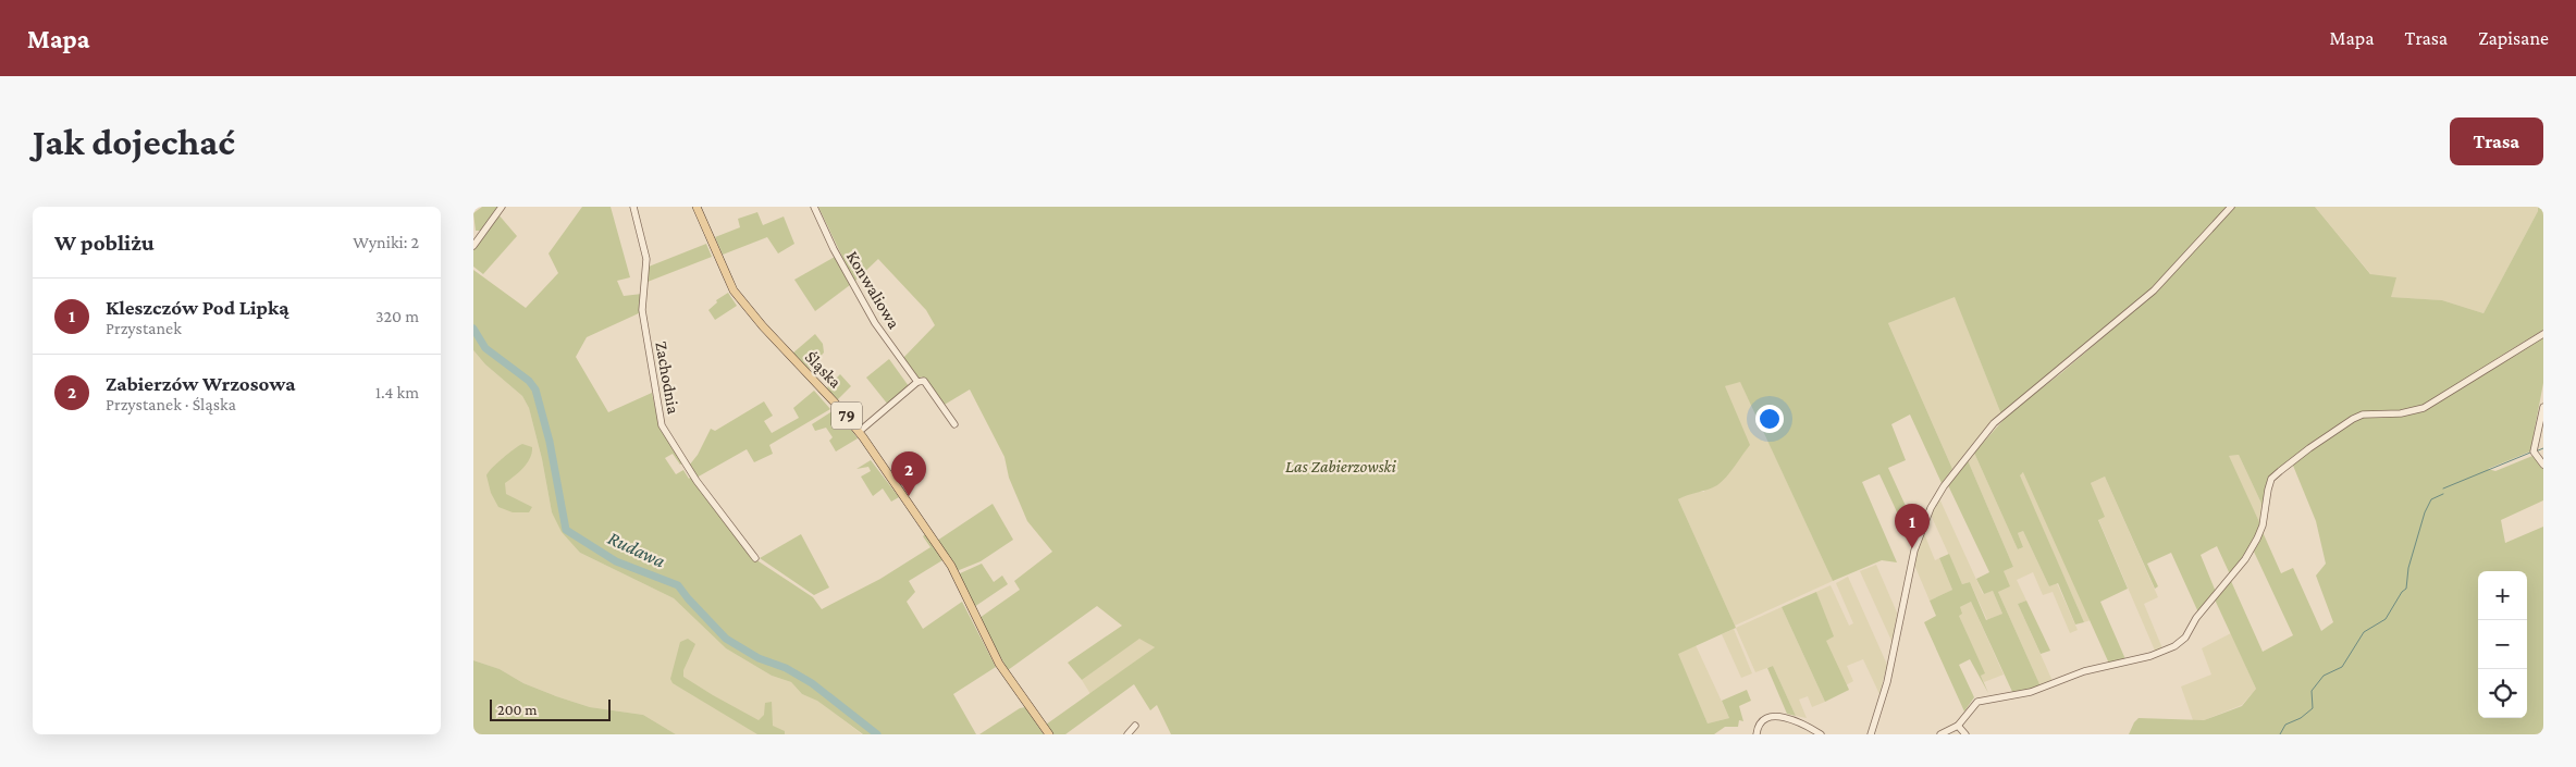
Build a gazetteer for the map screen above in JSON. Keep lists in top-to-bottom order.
{
  "streets": {
    "main road": ["Śląska", "79"],
    "street": ["Konwaliowa", "Zachodnia"]
  },
  "water": ["Rudawa"],
  "parks": ["Las Zabierzowski"],
  "scale_bar": "200 m",
  "page": {
    "header": "Mapa",
    "nav": ["Mapa", "Trasa", "Zapisane"],
    "buttons": "Trasa",
    "title": "Jak dojechać",
    "heading": ["W pobliżu", "Wyniki: 2"],
    "list": [
      {
        "mark": "1",
        "name": "Kleszczów Pod Lipką",
        "note": "Przystanek",
        "value": "320 m"
      },
      {
        "mark": "2",
        "name": "Zabierzów Wrzosowa",
        "note": "Przystanek · Śląska",
        "value": "1.4 km"
      }
    ],
    "pins": ["2", "1"],
    "map_buttons": ["+", "−"],
    "scale": "200 m"
  }
}
